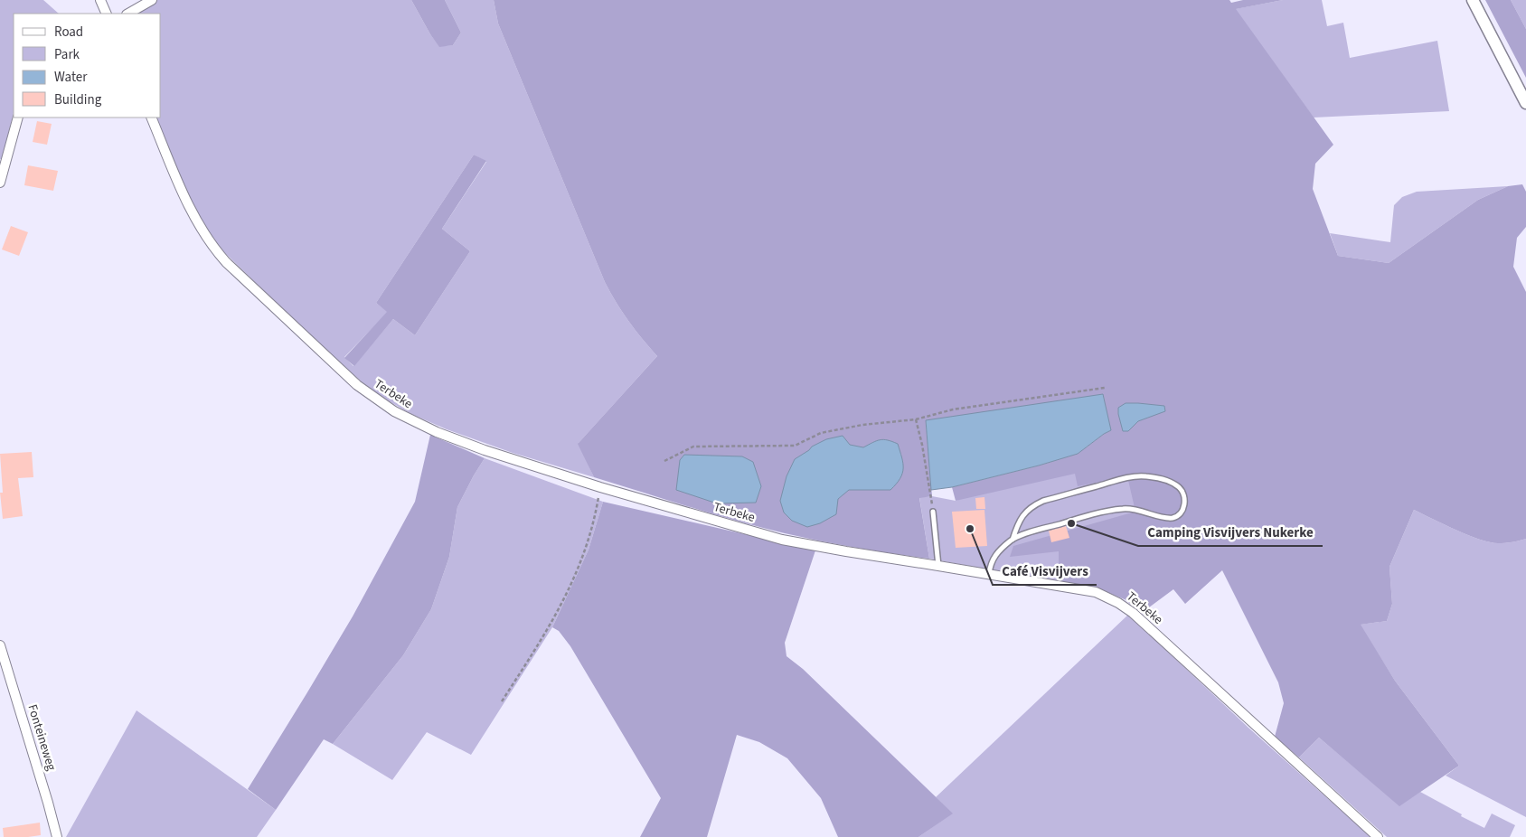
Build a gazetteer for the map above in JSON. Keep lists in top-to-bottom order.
{
  "streets": {
    "street": ["Terbeke", "Fonteineweg"]
  },
  "places": ["Camping Visvijvers Nukerke", "Café Visvijvers"],
  "legend": [
    "Road",
    "Park",
    "Water",
    "Building"
  ]
}
